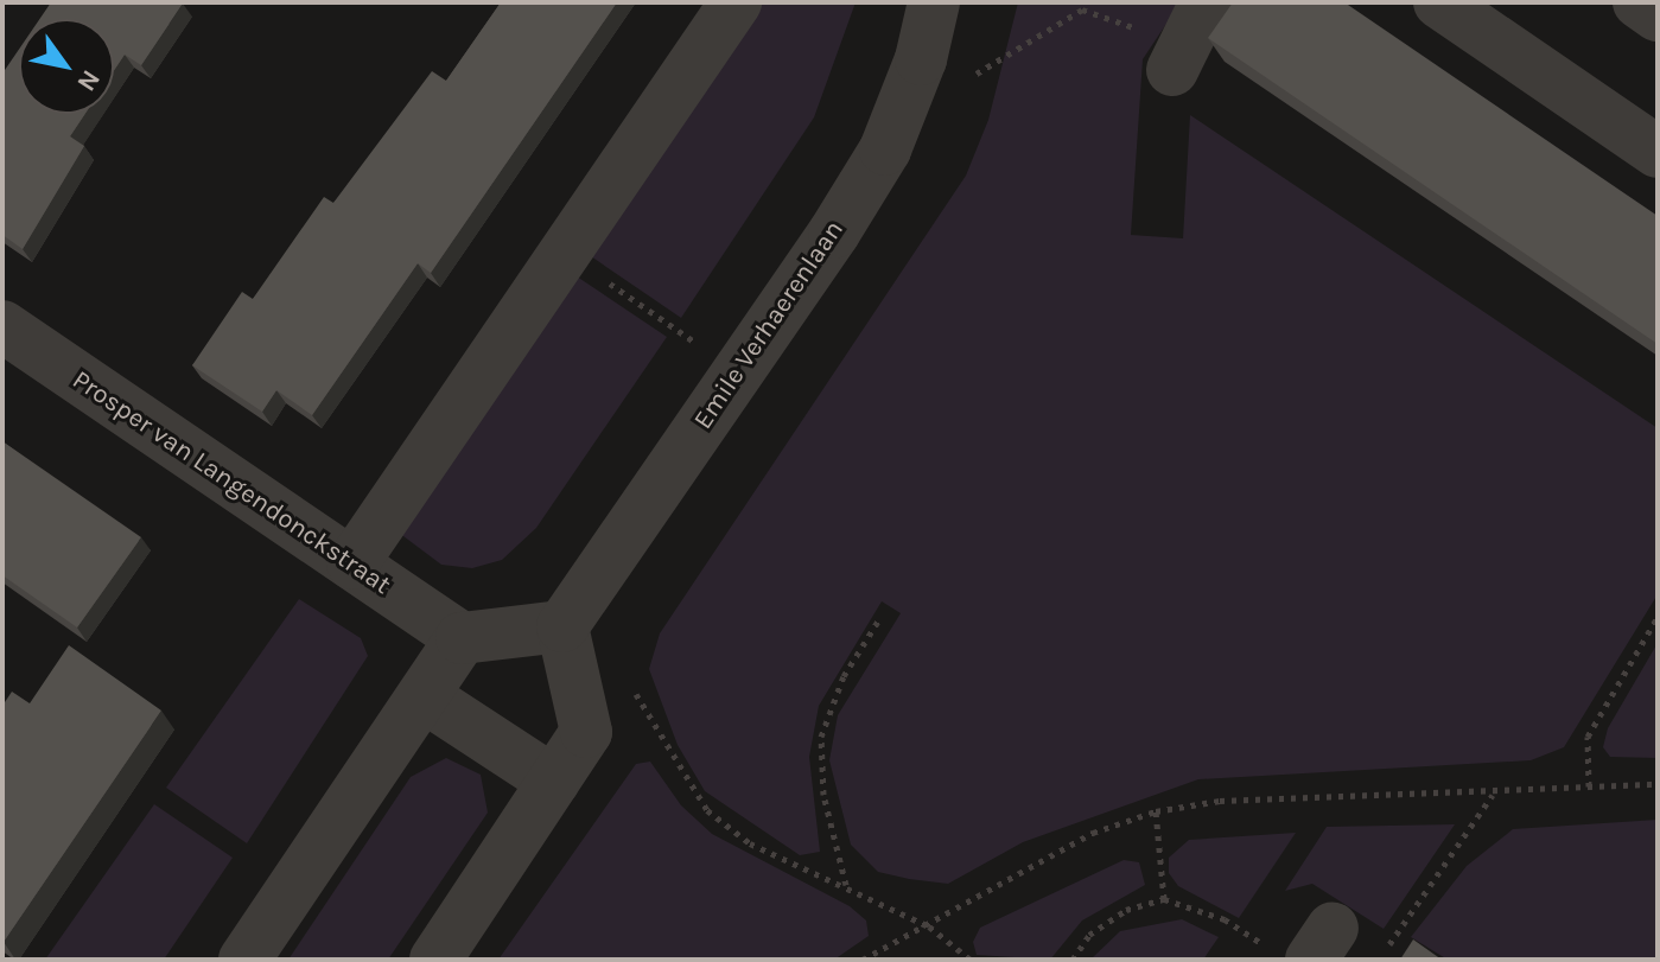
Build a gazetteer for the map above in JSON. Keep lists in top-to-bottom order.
{
  "streets": {
    "street": ["Emile Verhaerenlaan", "Prosper van Langendonckstraat"]
  },
  "north": "bottom right"
}
